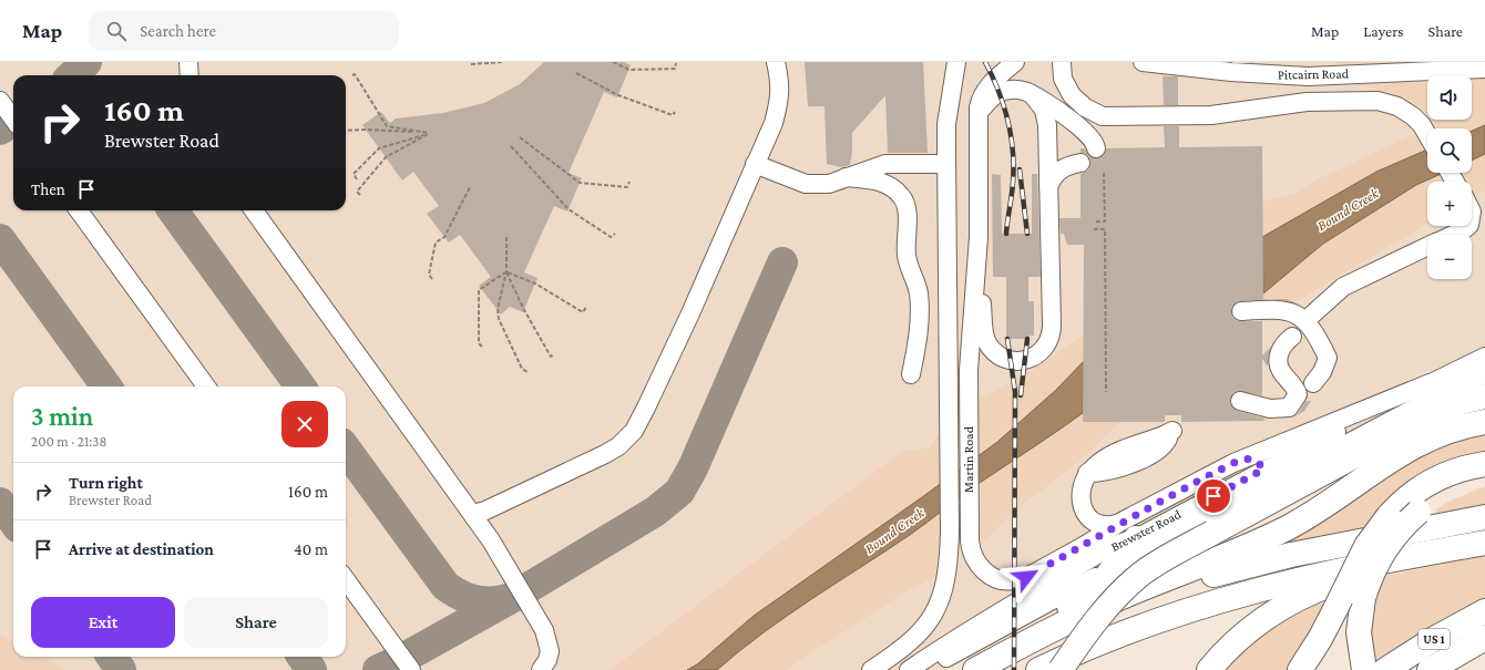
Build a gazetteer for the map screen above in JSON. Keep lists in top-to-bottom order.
{
  "streets": {
    "highway": ["US 1"],
    "street": ["Pitcairn Road", "Martin Road", "Brewster Road"]
  },
  "crossings": [
    ["Martin Road", "Brewster Road"]
  ],
  "water": ["Bound Creek"],
  "page": {
    "header": "Map",
    "search": "Search here",
    "nav": ["Map", "Layers", "Share"],
    "map_buttons": ["+", "−"],
    "turn": ["160 m", "Brewster Road"],
    "then": "Then",
    "heading": ["3 min", "200 m · 21:38"],
    "list": [
      {
        "name": "Turn right",
        "note": "Brewster Road",
        "value": "160 m"
      },
      {
        "name": "Arrive at destination",
        "value": "40 m"
      }
    ],
    "buttons": ["Exit", "Share"]
  }
}
